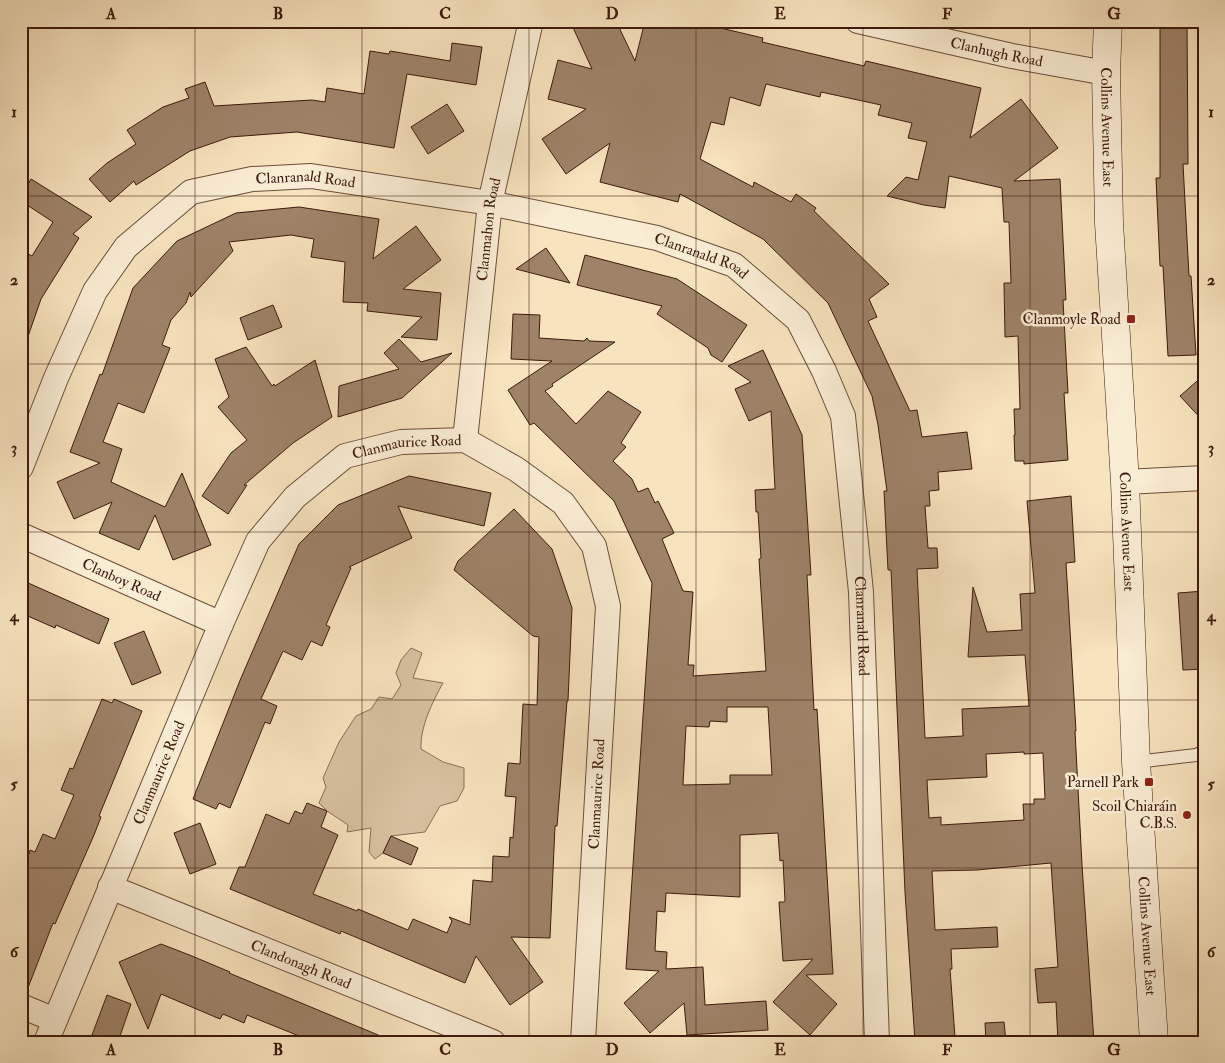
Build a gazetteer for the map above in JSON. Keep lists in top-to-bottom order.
{
  "streets": {
    "main road": ["Collins Avenue East"],
    "street": [
      "Clanhugh Road",
      "Clanranald Road",
      "Clanmahon Road",
      "Clanmaurice Road",
      "Clanboy Road",
      "Clandonagh Road"
    ]
  },
  "crossings": [
    ["Clanhugh Road", "Collins Avenue East"],
    ["Clanranald Road", "Clanmahon Road"],
    ["Clanmahon Road", "Clanmaurice Road"],
    ["Clanmaurice Road", "Clanboy Road"],
    ["Clanmaurice Road", "Clandonagh Road"]
  ],
  "places": {
    "transit": ["Clanmoyle Road", "Parnell Park"],
    "other": ["Scoil Chiaráin C.B.S."]
  },
  "grid": {
    "columns": [
      "A",
      "B",
      "C",
      "D",
      "E",
      "F",
      "G"
    ],
    "rows": [
      "1",
      "2",
      "3",
      "4",
      "5",
      "6"
    ]
  }
}
